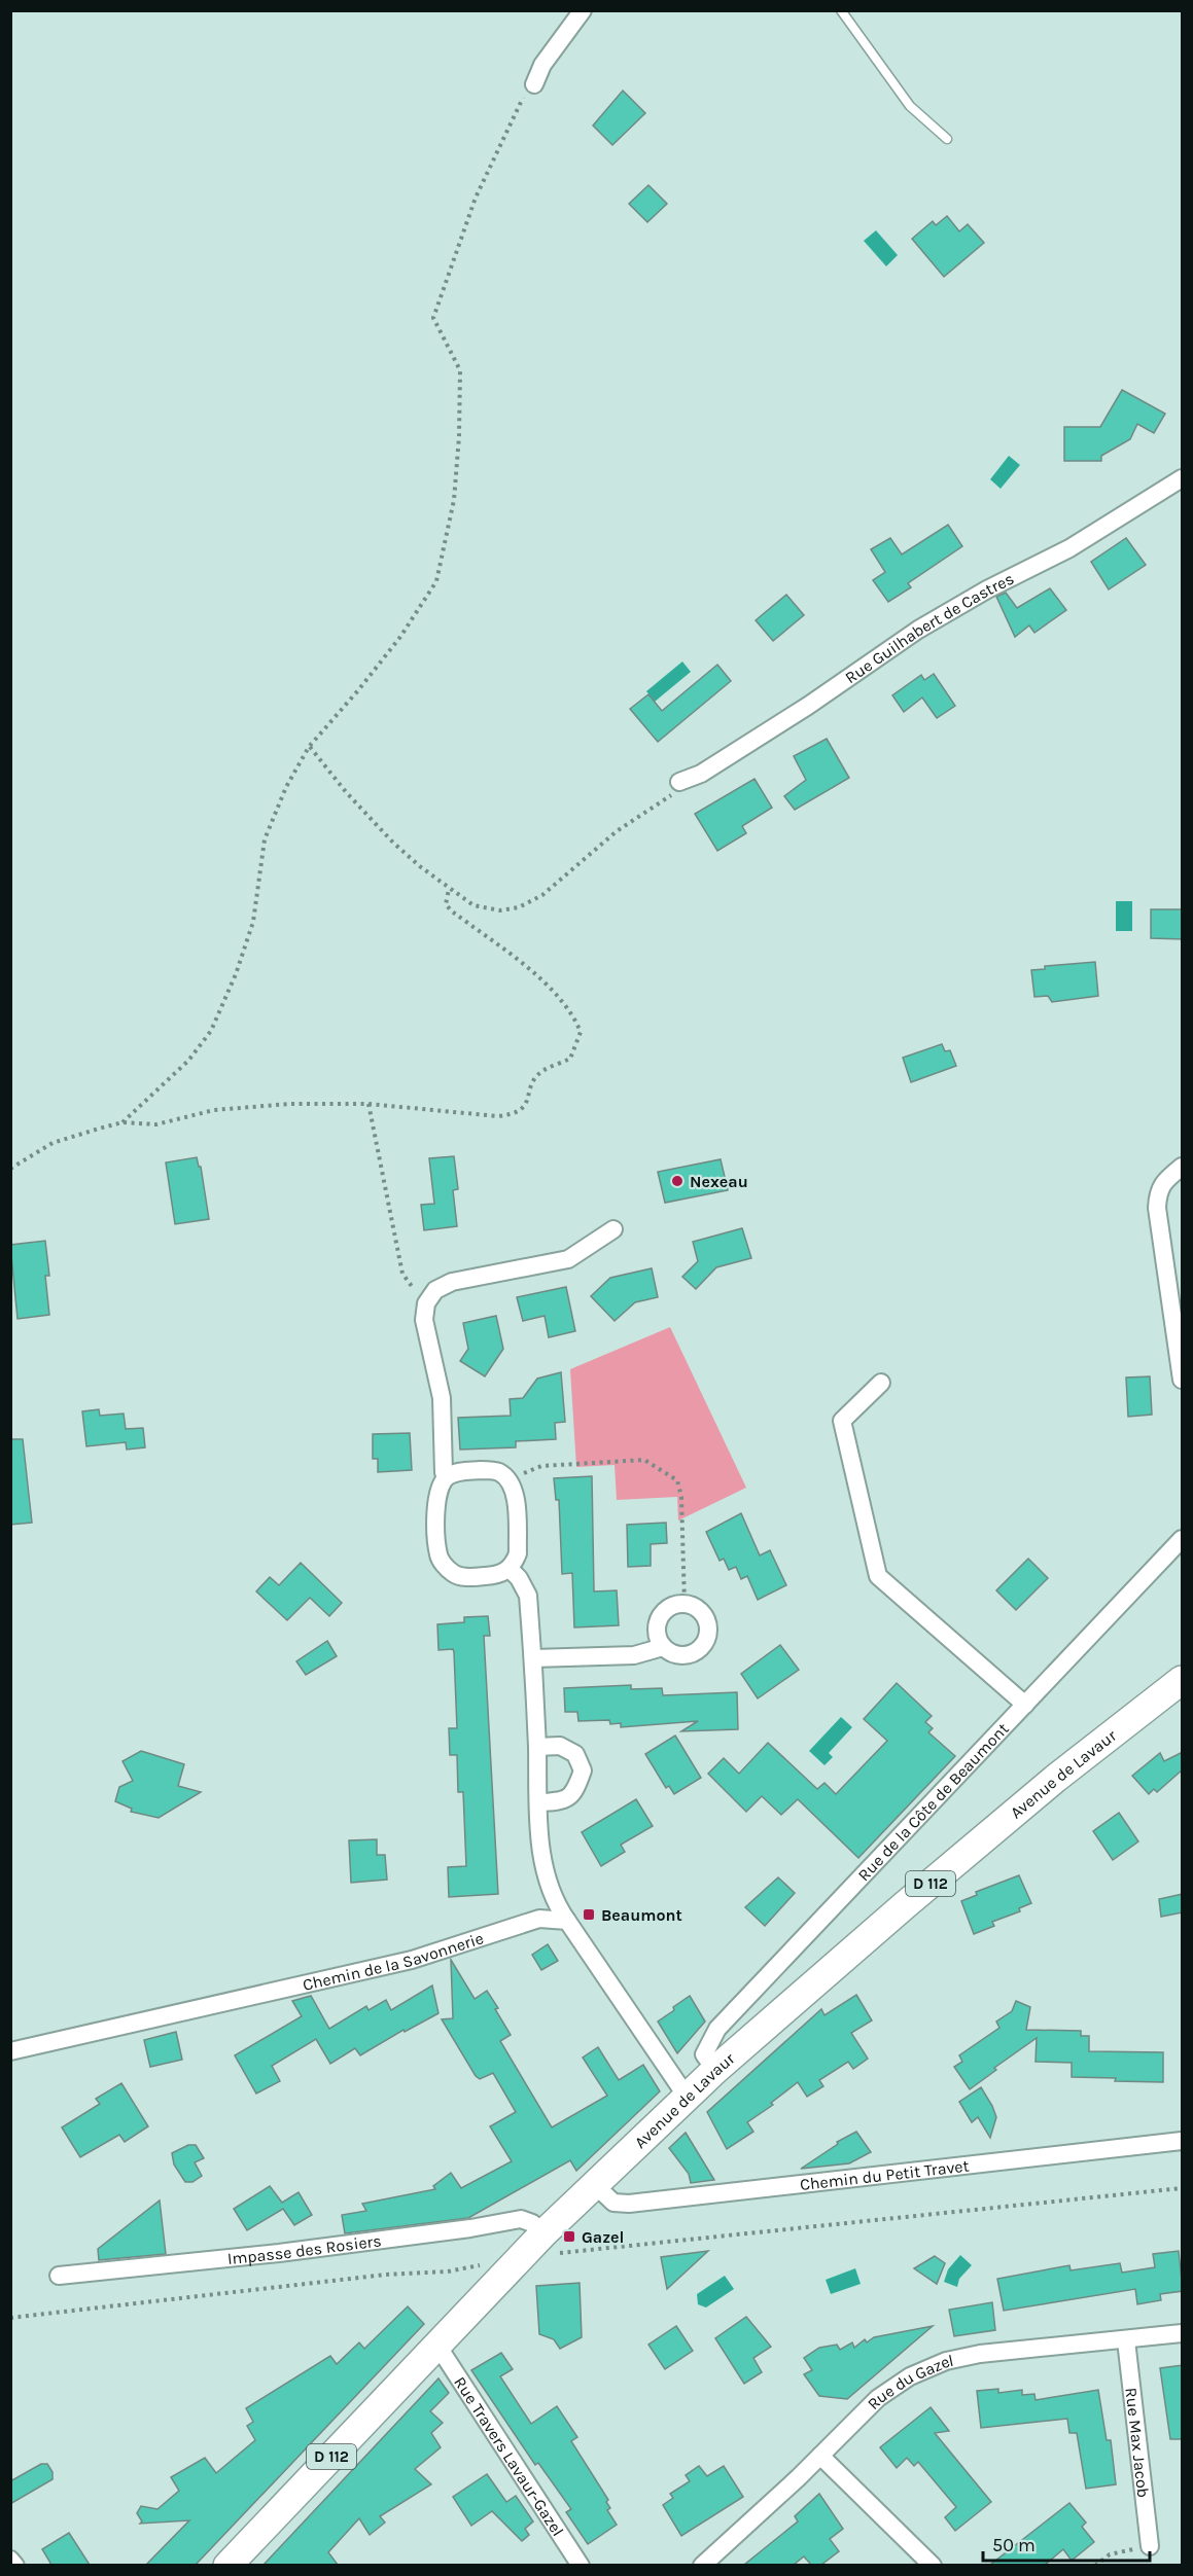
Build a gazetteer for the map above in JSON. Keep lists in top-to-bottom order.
{
  "streets": {
    "main road": ["Avenue de Lavaur", "D 112"],
    "street": [
      "Rue Guilhabert de Castres",
      "Rue de la Côte de Beaumont",
      "Chemin de la Savonnerie",
      "Chemin du Petit Travet",
      "Impasse des Rosiers",
      "Rue du Gazel",
      "Rue Max Jacob",
      "Rue Travers Lavaur-Gazel"
    ]
  },
  "crossings": [
    ["Avenue de Lavaur", "Rue de la Côte de Beaumont"],
    ["Avenue de Lavaur", "Chemin du Petit Travet"],
    ["Avenue de Lavaur", "Impasse des Rosiers"],
    ["Avenue de Lavaur", "Rue Travers Lavaur-Gazel"],
    ["Rue du Gazel", "Rue Max Jacob"]
  ],
  "places": {
    "other": ["Nexeau"],
    "transit": ["Beaumont", "Gazel"]
  },
  "scale_bar": "50 m"
}
